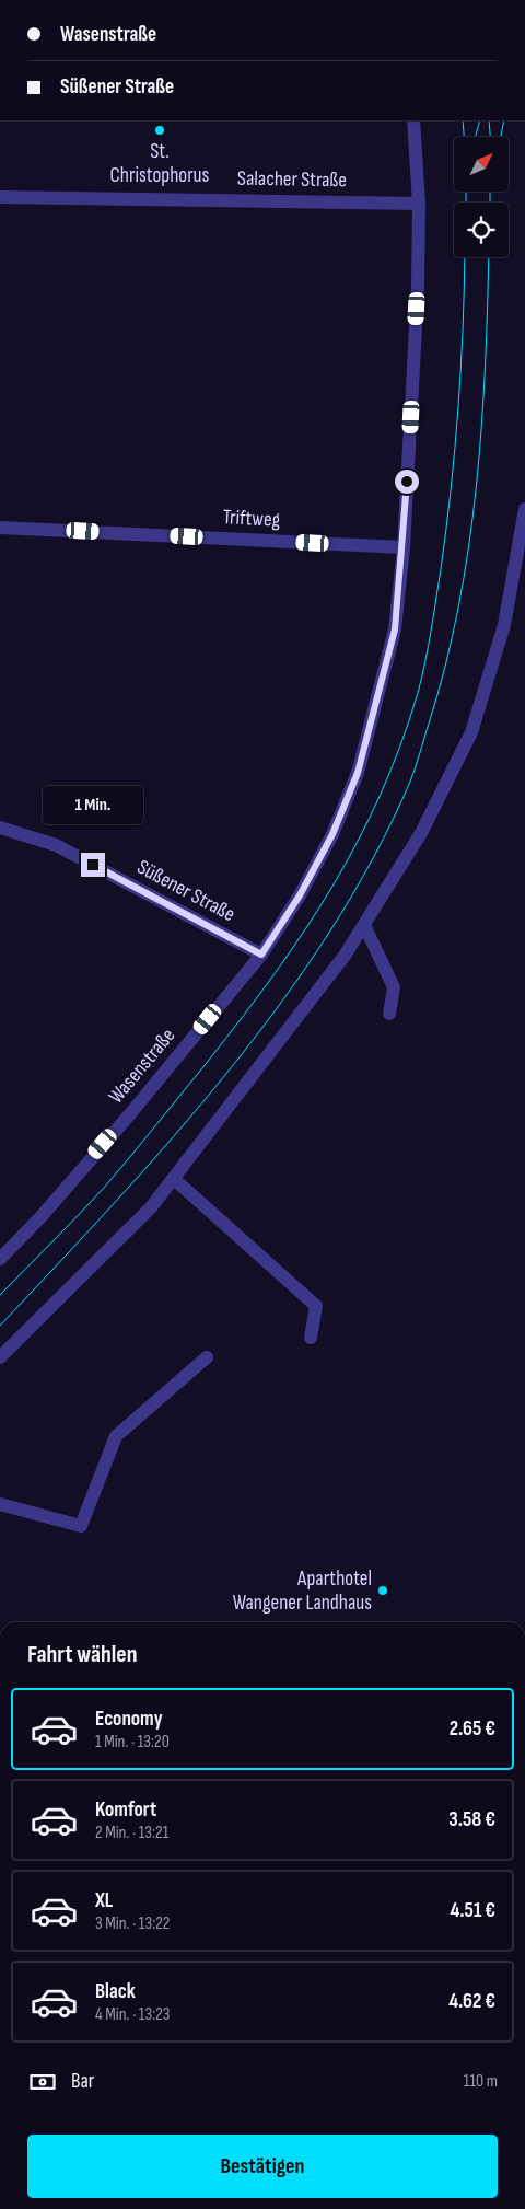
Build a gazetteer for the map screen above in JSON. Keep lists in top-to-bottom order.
{
  "streets": {
    "street": [
      "Salacher Straße",
      "Triftweg",
      "Süßener Straße",
      "Wasenstraße"
    ]
  },
  "crossings": [
    ["Salacher Straße", "Wasenstraße"],
    ["Triftweg", "Wasenstraße"],
    ["Süßener Straße", "Wasenstraße"]
  ],
  "places": ["St. Christophorus", "Aparthotel Wangener Landhaus"],
  "north": "top right",
  "page": {
    "banner": ["Wasenstraße", "Süßener Straße"],
    "bubble": "1 Min.",
    "heading": "Fahrt wählen",
    "list": [
      {
        "name": "Economy",
        "note": "1 Min. · 13:20",
        "value": "2.65 €"
      },
      {
        "name": "Komfort",
        "note": "2 Min. · 13:21",
        "value": "3.58 €"
      },
      {
        "name": "XL",
        "note": "3 Min. · 13:22",
        "value": "4.51 €"
      },
      {
        "name": "Black",
        "note": "4 Min. · 13:23",
        "value": "4.62 €"
      }
    ],
    "pay": ["Bar", "110 m"],
    "buttons": "Bestätigen"
  }
}
